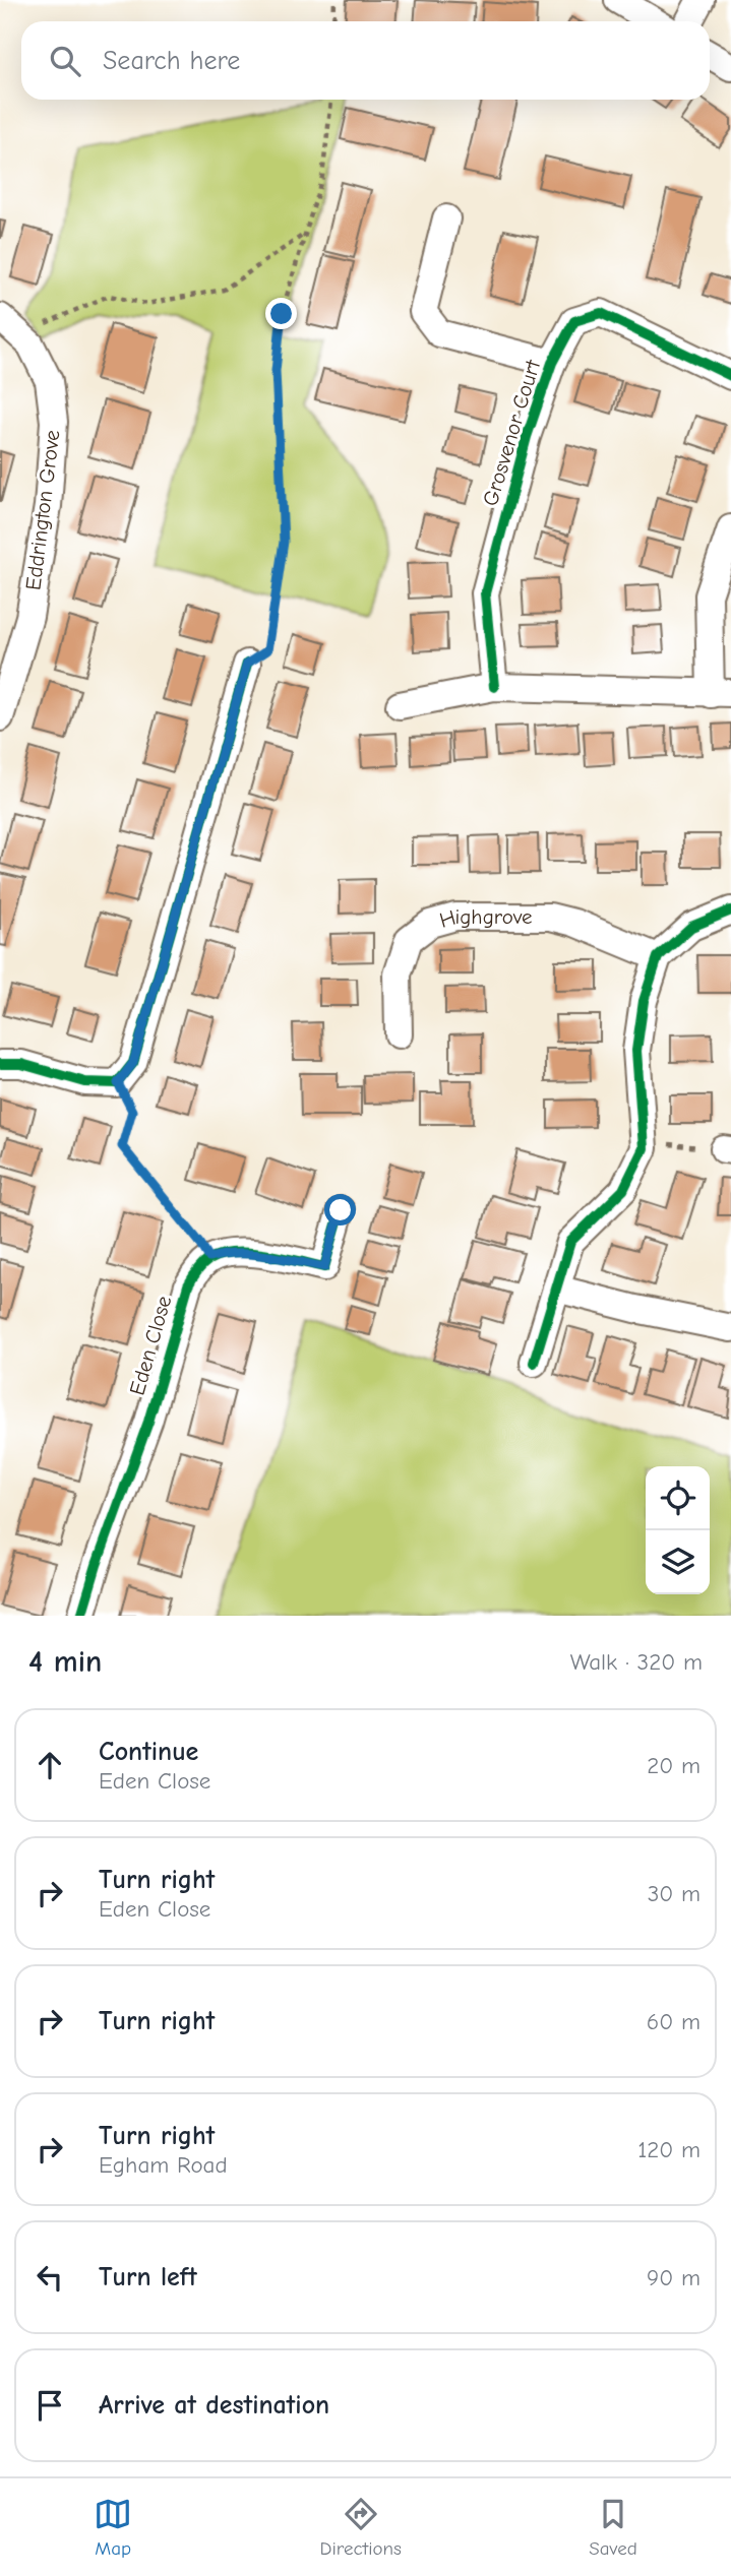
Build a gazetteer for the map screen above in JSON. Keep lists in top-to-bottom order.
{
  "streets": {
    "street": [
      "Grosvenor Court",
      "Eddrington Grove",
      "Highgrove",
      "Eden Close"
    ]
  },
  "page": {
    "search": "Search here",
    "heading": ["4 min", "Walk · 320 m"],
    "list": [
      ["Continue", "Eden Close", "20 m"],
      ["Turn right", "Eden Close", "30 m"],
      ["Turn right", "60 m"],
      ["Turn right", "Egham Road", "120 m"],
      ["Turn left", "90 m"],
      "Arrive at destination"
    ],
    "nav": ["Map", "Directions", "Saved"]
  }
}
